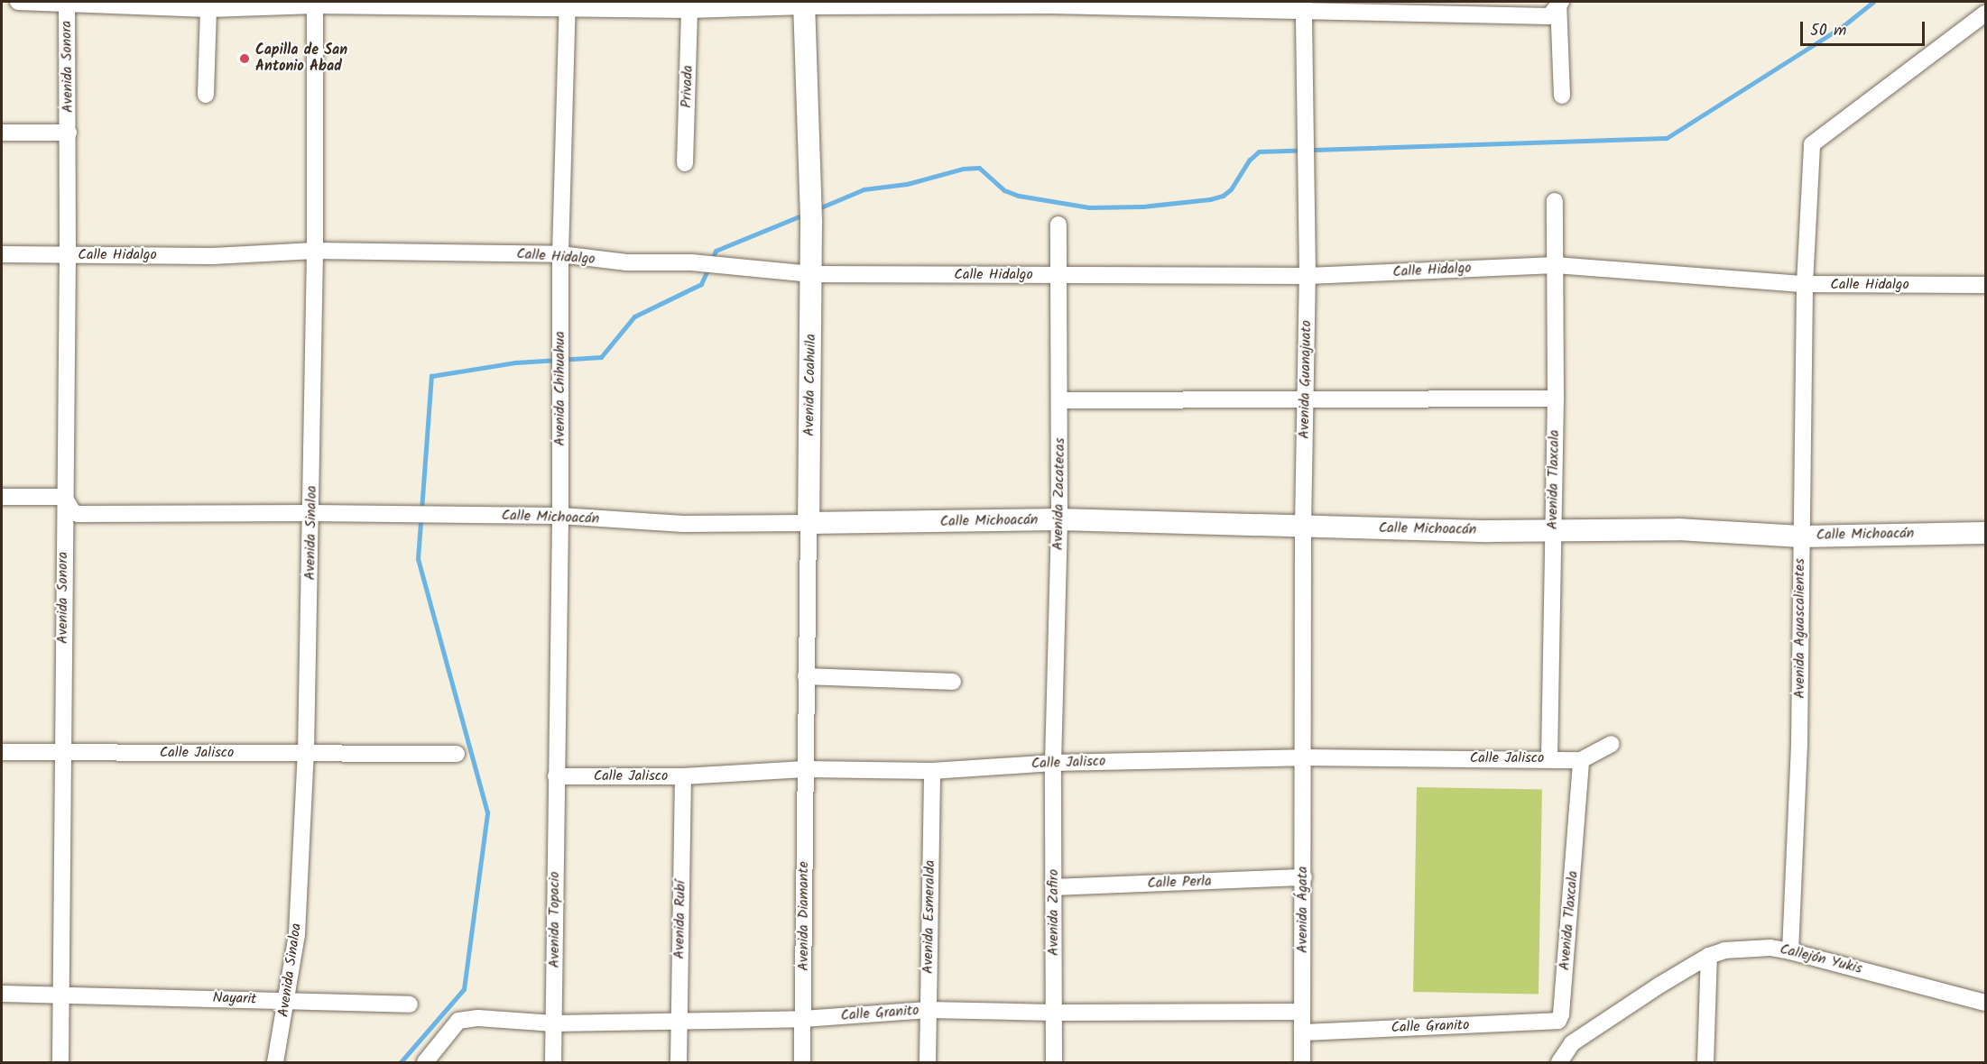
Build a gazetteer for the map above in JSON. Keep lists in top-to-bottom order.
{
  "streets": {
    "street": [
      "Avenida Sonora",
      "Privada",
      "Calle Hidalgo",
      "Avenida Guanajuato",
      "Avenida Coahuila",
      "Avenida Chihuahua",
      "Avenida Tlaxcala",
      "Avenida Zacatecas",
      "Calle Michoacán",
      "Avenida Sinaloa",
      "Avenida Aguascalientes",
      "Calle Jalisco",
      "Calle Perla",
      "Avenida Ágata",
      "Avenida Zafiro",
      "Avenida Diamante",
      "Avenida Esmeralda",
      "Avenida Topacio",
      "Avenida Rubí",
      "Callejón Yukis",
      "Nayarit",
      "Calle Granito"
    ]
  },
  "crossings": [
    ["Avenida Sonora", "Calle Hidalgo"],
    ["Avenida Sonora", "Calle Michoacán"],
    ["Avenida Sonora", "Calle Jalisco"],
    ["Avenida Sonora", "Nayarit"],
    ["Calle Hidalgo", "Avenida Guanajuato"],
    ["Calle Hidalgo", "Avenida Coahuila"],
    ["Calle Hidalgo", "Avenida Chihuahua"],
    ["Calle Hidalgo", "Avenida Tlaxcala"],
    ["Calle Hidalgo", "Avenida Zacatecas"],
    ["Calle Hidalgo", "Avenida Sinaloa"],
    ["Calle Hidalgo", "Avenida Aguascalientes"],
    ["Avenida Guanajuato", "Calle Michoacán"],
    ["Avenida Guanajuato", "Calle Jalisco"],
    ["Avenida Guanajuato", "Avenida Ágata"],
    ["Avenida Coahuila", "Calle Michoacán"],
    ["Avenida Coahuila", "Calle Jalisco"],
    ["Avenida Coahuila", "Avenida Diamante"],
    ["Avenida Chihuahua", "Calle Michoacán"],
    ["Avenida Chihuahua", "Calle Jalisco"],
    ["Avenida Chihuahua", "Avenida Topacio"],
    ["Avenida Tlaxcala", "Calle Michoacán"],
    ["Avenida Tlaxcala", "Calle Jalisco"],
    ["Avenida Tlaxcala", "Calle Granito"],
    ["Avenida Zacatecas", "Calle Michoacán"],
    ["Avenida Zacatecas", "Calle Jalisco"],
    ["Avenida Zacatecas", "Avenida Zafiro"],
    ["Calle Michoacán", "Avenida Sinaloa"],
    ["Calle Michoacán", "Avenida Aguascalientes"],
    ["Avenida Sinaloa", "Calle Jalisco"],
    ["Avenida Sinaloa", "Nayarit"],
    ["Avenida Aguascalientes", "Callejón Yukis"],
    ["Calle Jalisco", "Avenida Ágata"],
    ["Calle Jalisco", "Avenida Zafiro"],
    ["Calle Jalisco", "Avenida Diamante"],
    ["Calle Jalisco", "Avenida Esmeralda"],
    ["Calle Jalisco", "Avenida Topacio"],
    ["Calle Jalisco", "Avenida Rubí"],
    ["Calle Perla", "Avenida Ágata"],
    ["Calle Perla", "Avenida Zafiro"],
    ["Avenida Ágata", "Calle Granito"],
    ["Avenida Zafiro", "Calle Granito"],
    ["Avenida Diamante", "Calle Granito"],
    ["Avenida Esmeralda", "Calle Granito"],
    ["Avenida Topacio", "Calle Granito"],
    ["Avenida Rubí", "Calle Granito"]
  ],
  "places": ["Capilla de San Antonio Abad"],
  "scale_bar": "50 m"
}
